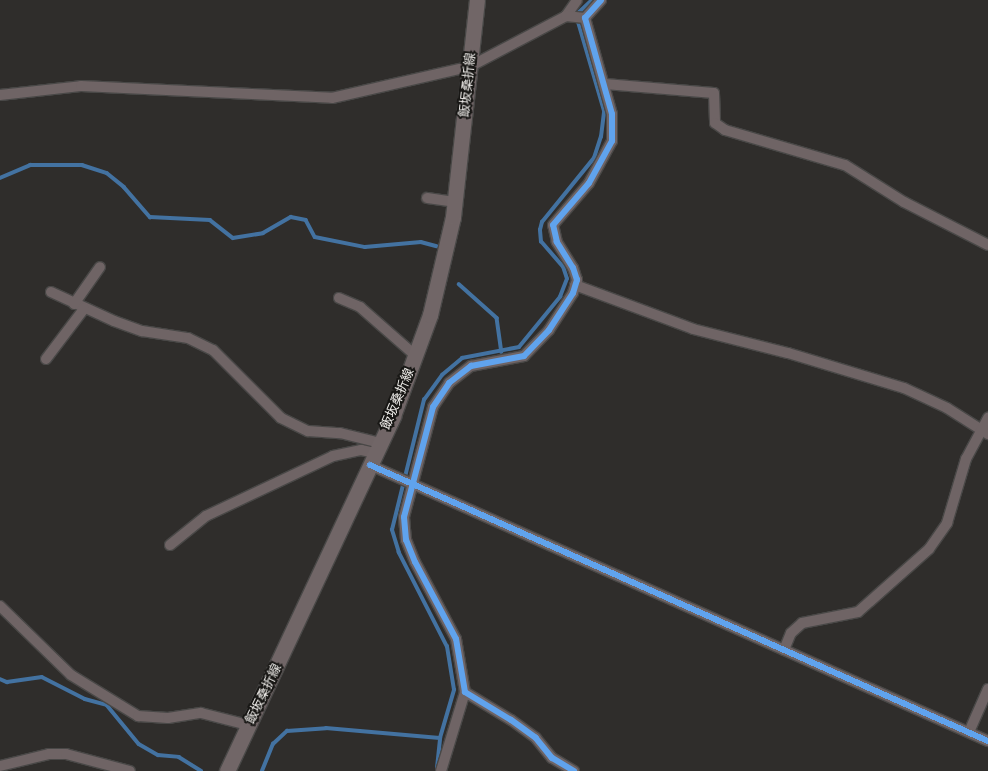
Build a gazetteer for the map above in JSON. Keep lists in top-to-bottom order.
{
  "streets": {
    "main road": ["飯坂桑折線"]
  }
}
